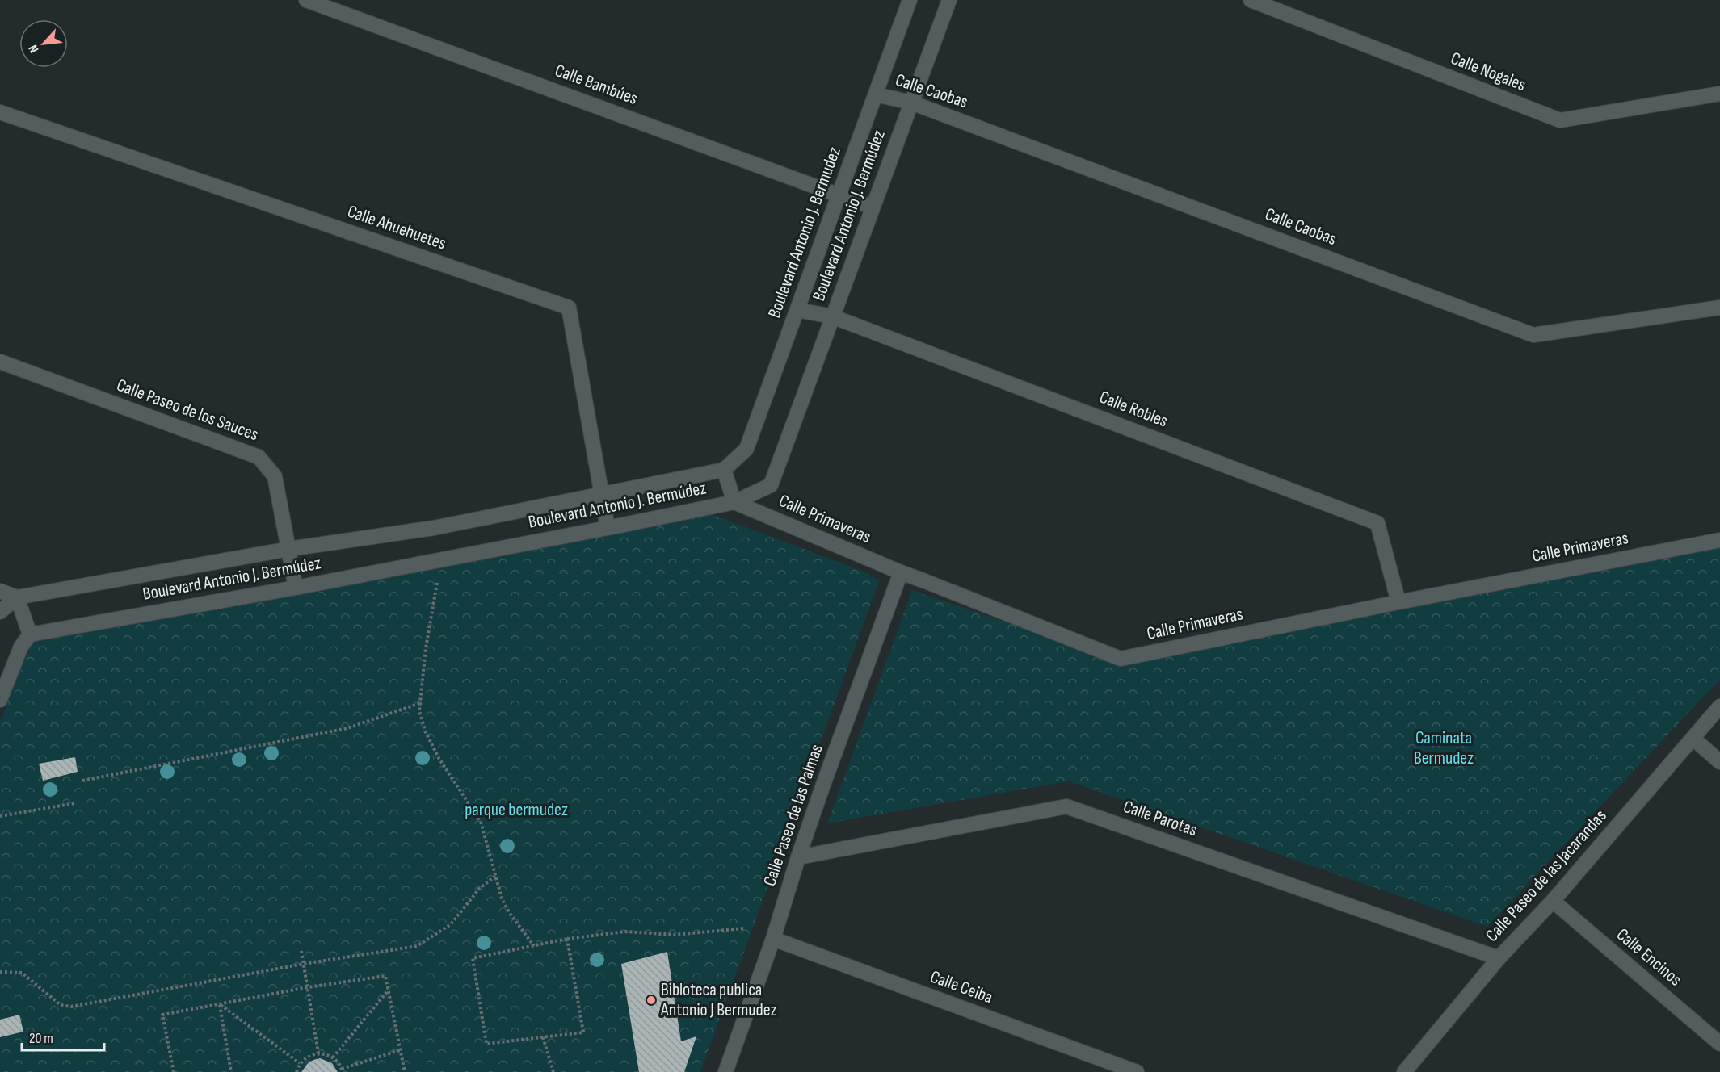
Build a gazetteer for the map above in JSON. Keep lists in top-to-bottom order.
{
  "streets": {
    "street": [
      "Calle Nogales",
      "Calle Bambúes",
      "Calle Caobas",
      "Boulevard Antonio J. Bermúdez",
      "Calle Ahuehuetes",
      "Boulevard Antonio J. Bermudez",
      "Calle Robles",
      "Calle Paseo de los Sauces",
      "Calle Primaveras",
      "Calle Paseo de las Palmas",
      "Calle Parotas",
      "Calle Paseo de las Jacarandas",
      "Calle Encinos",
      "Calle Ceiba"
    ]
  },
  "crossings": [
    ["Calle Bambúes", "Boulevard Antonio J. Bermúdez"],
    ["Calle Bambúes", "Boulevard Antonio J. Bermudez"],
    ["Calle Caobas", "Boulevard Antonio J. Bermúdez"],
    ["Calle Caobas", "Boulevard Antonio J. Bermudez"],
    ["Boulevard Antonio J. Bermúdez", "Calle Ahuehuetes"],
    ["Boulevard Antonio J. Bermúdez", "Boulevard Antonio J. Bermudez"],
    ["Boulevard Antonio J. Bermúdez", "Calle Robles"],
    ["Boulevard Antonio J. Bermúdez", "Calle Paseo de los Sauces"],
    ["Boulevard Antonio J. Bermúdez", "Calle Primaveras"],
    ["Boulevard Antonio J. Bermudez", "Calle Robles"],
    ["Calle Robles", "Calle Primaveras"],
    ["Calle Primaveras", "Calle Paseo de las Palmas"],
    ["Calle Paseo de las Palmas", "Calle Parotas"],
    ["Calle Paseo de las Palmas", "Calle Ceiba"],
    ["Calle Parotas", "Calle Paseo de las Jacarandas"],
    ["Calle Paseo de las Jacarandas", "Calle Encinos"]
  ],
  "parks": ["Caminata Bermudez", "parque bermudez"],
  "places": ["Bibloteca publica Antonio J Bermudez"],
  "scale_bar": "20 m",
  "north": "bottom left"
}
